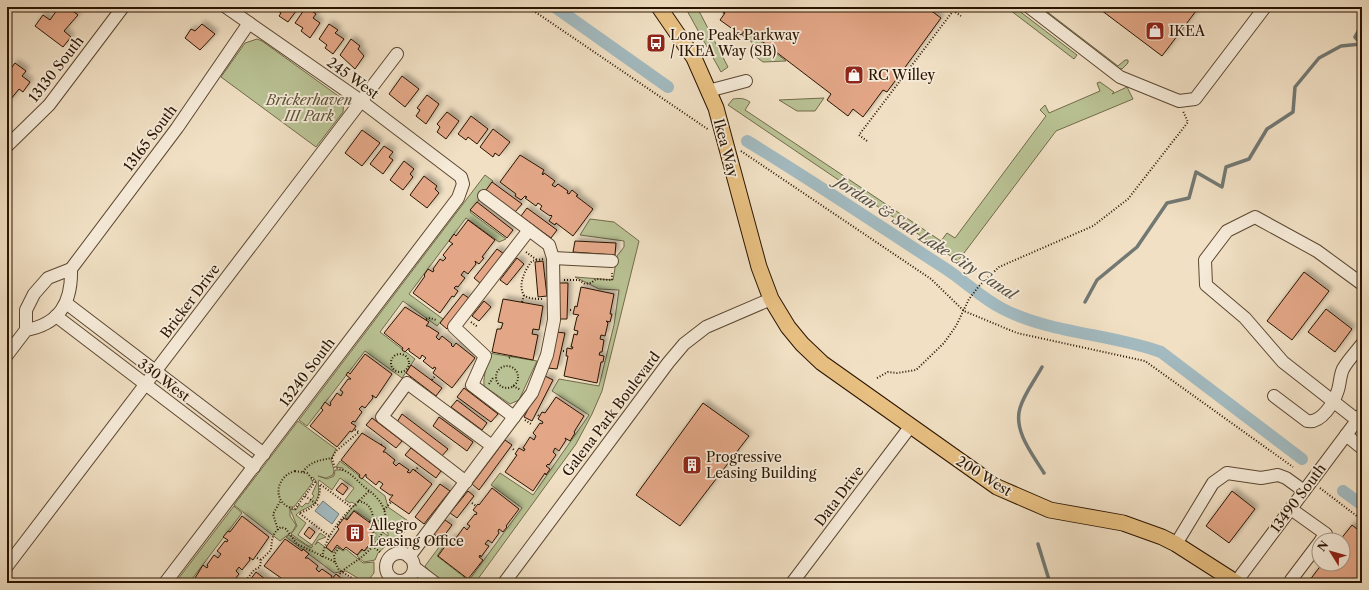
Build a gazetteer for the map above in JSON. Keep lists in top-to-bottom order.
{
  "streets": {
    "main road": ["Ikea Way", "200 West"],
    "street": [
      "13130 South",
      "245 West",
      "13165 South",
      "Bricker Drive",
      "13240 South",
      "330 West",
      "Galena Park Boulevard",
      "Data Drive",
      "13490 South"
    ]
  },
  "crossings": [
    ["245 West", "13165 South"],
    ["245 West", "Bricker Drive"],
    ["245 West", "13240 South"],
    ["Ikea Way", "Galena Park Boulevard"],
    ["Ikea Way", "200 West"],
    ["Bricker Drive", "330 West"],
    ["13240 South", "330 West"],
    ["Galena Park Boulevard", "200 West"],
    ["200 West", "Data Drive"],
    ["200 West", "13490 South"]
  ],
  "water": ["Jordan & Salt Lake City Canal"],
  "parks": ["Brickerhaven III Park"],
  "places": {
    "shop": ["IKEA", "RC Willey"],
    "bus stop": ["Lone Peak Parkway / IKEA Way (SB)"],
    "building": ["Progressive Leasing Building", "Allegro Leasing Office"]
  },
  "north": "top left"
}
